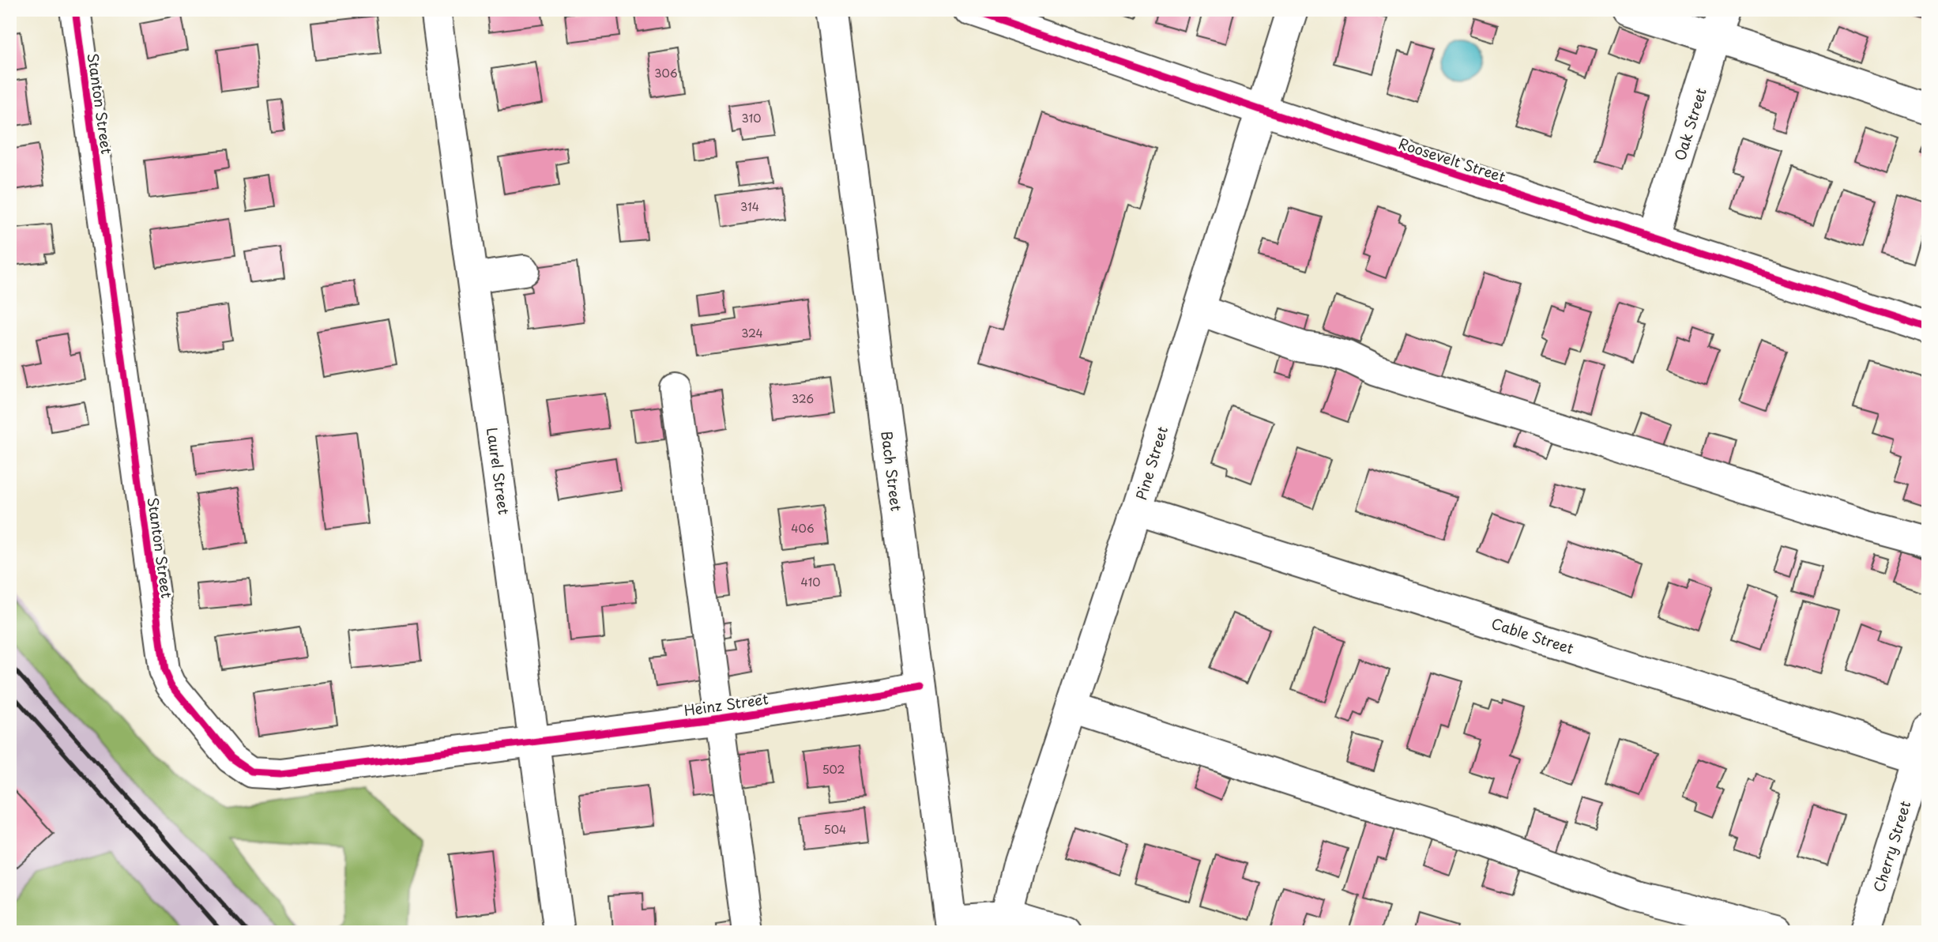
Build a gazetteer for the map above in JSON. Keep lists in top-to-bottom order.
{
  "streets": {
    "street": [
      "Stanton Street",
      "Oak Street",
      "Roosevelt Street",
      "Pine Street",
      "Laurel Street",
      "Bach Street",
      "Cable Street",
      "Heinz Street",
      "Cherry Street"
    ]
  },
  "crossings": [
    ["Stanton Street", "Laurel Street"],
    ["Stanton Street", "Heinz Street"],
    ["Oak Street", "Roosevelt Street"],
    ["Roosevelt Street", "Pine Street"],
    ["Pine Street", "Cable Street"],
    ["Laurel Street", "Heinz Street"],
    ["Bach Street", "Heinz Street"],
    ["Cable Street", "Cherry Street"]
  ],
  "house_numbers": [
    "306",
    "310",
    "314",
    "324",
    "326",
    "406",
    "410",
    "502",
    "504"
  ]
}
